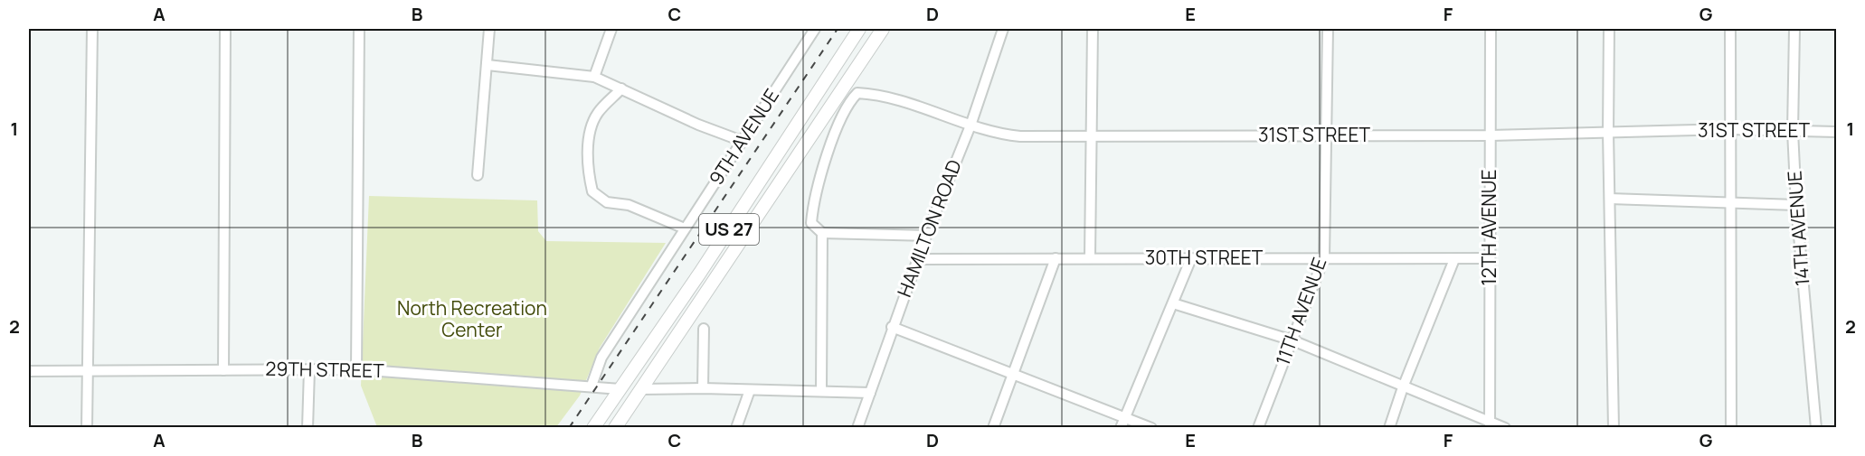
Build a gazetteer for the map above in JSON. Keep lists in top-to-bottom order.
{
  "streets": {
    "main road": ["US 27"],
    "street": [
      "31ST STREET",
      "9TH AVENUE",
      "12TH AVENUE",
      "HAMILTON ROAD",
      "14TH AVENUE",
      "30TH STREET",
      "11TH AVENUE",
      "29TH STREET"
    ]
  },
  "crossings": [
    ["31ST STREET", "12TH AVENUE"],
    ["31ST STREET", "HAMILTON ROAD"],
    ["31ST STREET", "14TH AVENUE"],
    ["31ST STREET", "11TH AVENUE"],
    ["9TH AVENUE", "29TH STREET"],
    ["12TH AVENUE", "30TH STREET"],
    ["HAMILTON ROAD", "30TH STREET"],
    ["US 27", "29TH STREET"],
    ["30TH STREET", "11TH AVENUE"]
  ],
  "parks": ["North Recreation Center"],
  "grid": {
    "columns": [
      "A",
      "B",
      "C",
      "D",
      "E",
      "F",
      "G"
    ],
    "rows": ["1", "2"]
  }
}
